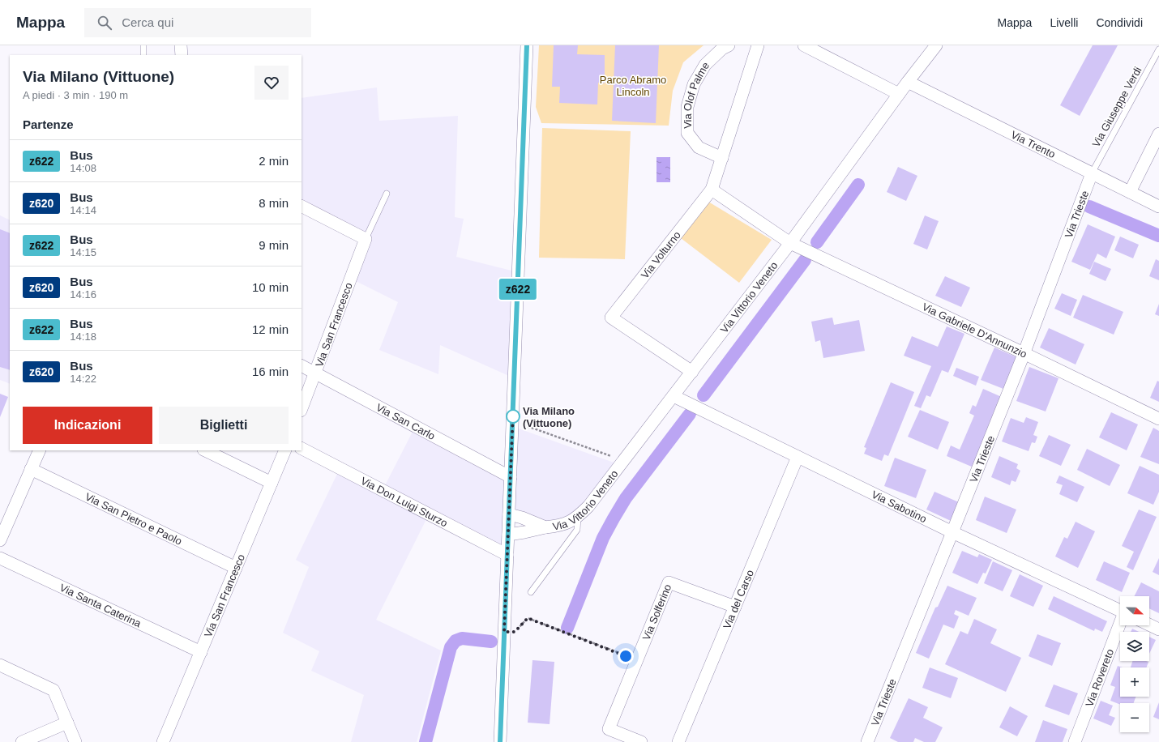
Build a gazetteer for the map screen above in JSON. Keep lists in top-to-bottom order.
{
  "streets": {
    "street": [
      "Via Olof Palme",
      "Via Trento",
      "Via Trieste",
      "Via Volturno",
      "Via Vittorio Veneto",
      "Via San Francesco",
      "Via Gabriele D'Annunzio",
      "Via San Carlo",
      "Via Don Luigi Sturzo",
      "Via Sabotino",
      "Via San Pietro e Paolo",
      "Via del Carso",
      "Via Santa Caterina",
      "Via Solferino",
      "Via Rovereto"
    ],
    "lane": ["Via Giuseppe Verdi"]
  },
  "crossings": [
    ["Via Giuseppe Verdi", "Via Trento"],
    ["Via Giuseppe Verdi", "Via Trieste"],
    ["Via Trento", "Via Trieste"],
    ["Via Trento", "Via Vittorio Veneto"],
    ["Via Trieste", "Via Gabriele D'Annunzio"],
    ["Via Trieste", "Via Sabotino"],
    ["Via Volturno", "Via Vittorio Veneto"],
    ["Via Vittorio Veneto", "Via Gabriele D'Annunzio"],
    ["Via Vittorio Veneto", "Via Sabotino"],
    ["Via San Francesco", "Via San Carlo"],
    ["Via San Francesco", "Via San Pietro e Paolo"],
    ["Via San Francesco", "Via Santa Caterina"],
    ["Via Sabotino", "Via del Carso"],
    ["Via del Carso", "Via Solferino"]
  ],
  "parks": ["Parco Abramo Lincoln"],
  "places": ["Via Milano (Vittuone)"],
  "lines": ["bus line z622"],
  "north": "right",
  "page": {
    "header": "Mappa",
    "search": "Cerca qui",
    "nav": ["Mappa", "Livelli", "Condividi"],
    "on_map": "z622",
    "heading": [
      ["Via Milano (Vittuone)", "A piedi · 3 min · 190 m"],
      "Partenze"
    ],
    "list": [
      {
        "mark": "z622",
        "name": "Bus",
        "note": "14:08",
        "value": "2 min"
      },
      {
        "mark": "z620",
        "name": "Bus",
        "note": "14:14",
        "value": "8 min"
      },
      {
        "mark": "z622",
        "name": "Bus",
        "note": "14:15",
        "value": "9 min"
      },
      {
        "mark": "z620",
        "name": "Bus",
        "note": "14:16",
        "value": "10 min"
      },
      {
        "mark": "z622",
        "name": "Bus",
        "note": "14:18",
        "value": "12 min"
      },
      {
        "mark": "z620",
        "name": "Bus",
        "note": "14:22",
        "value": "16 min"
      }
    ],
    "buttons": ["Indicazioni", "Biglietti"],
    "map_buttons": ["+", "−"]
  }
}
